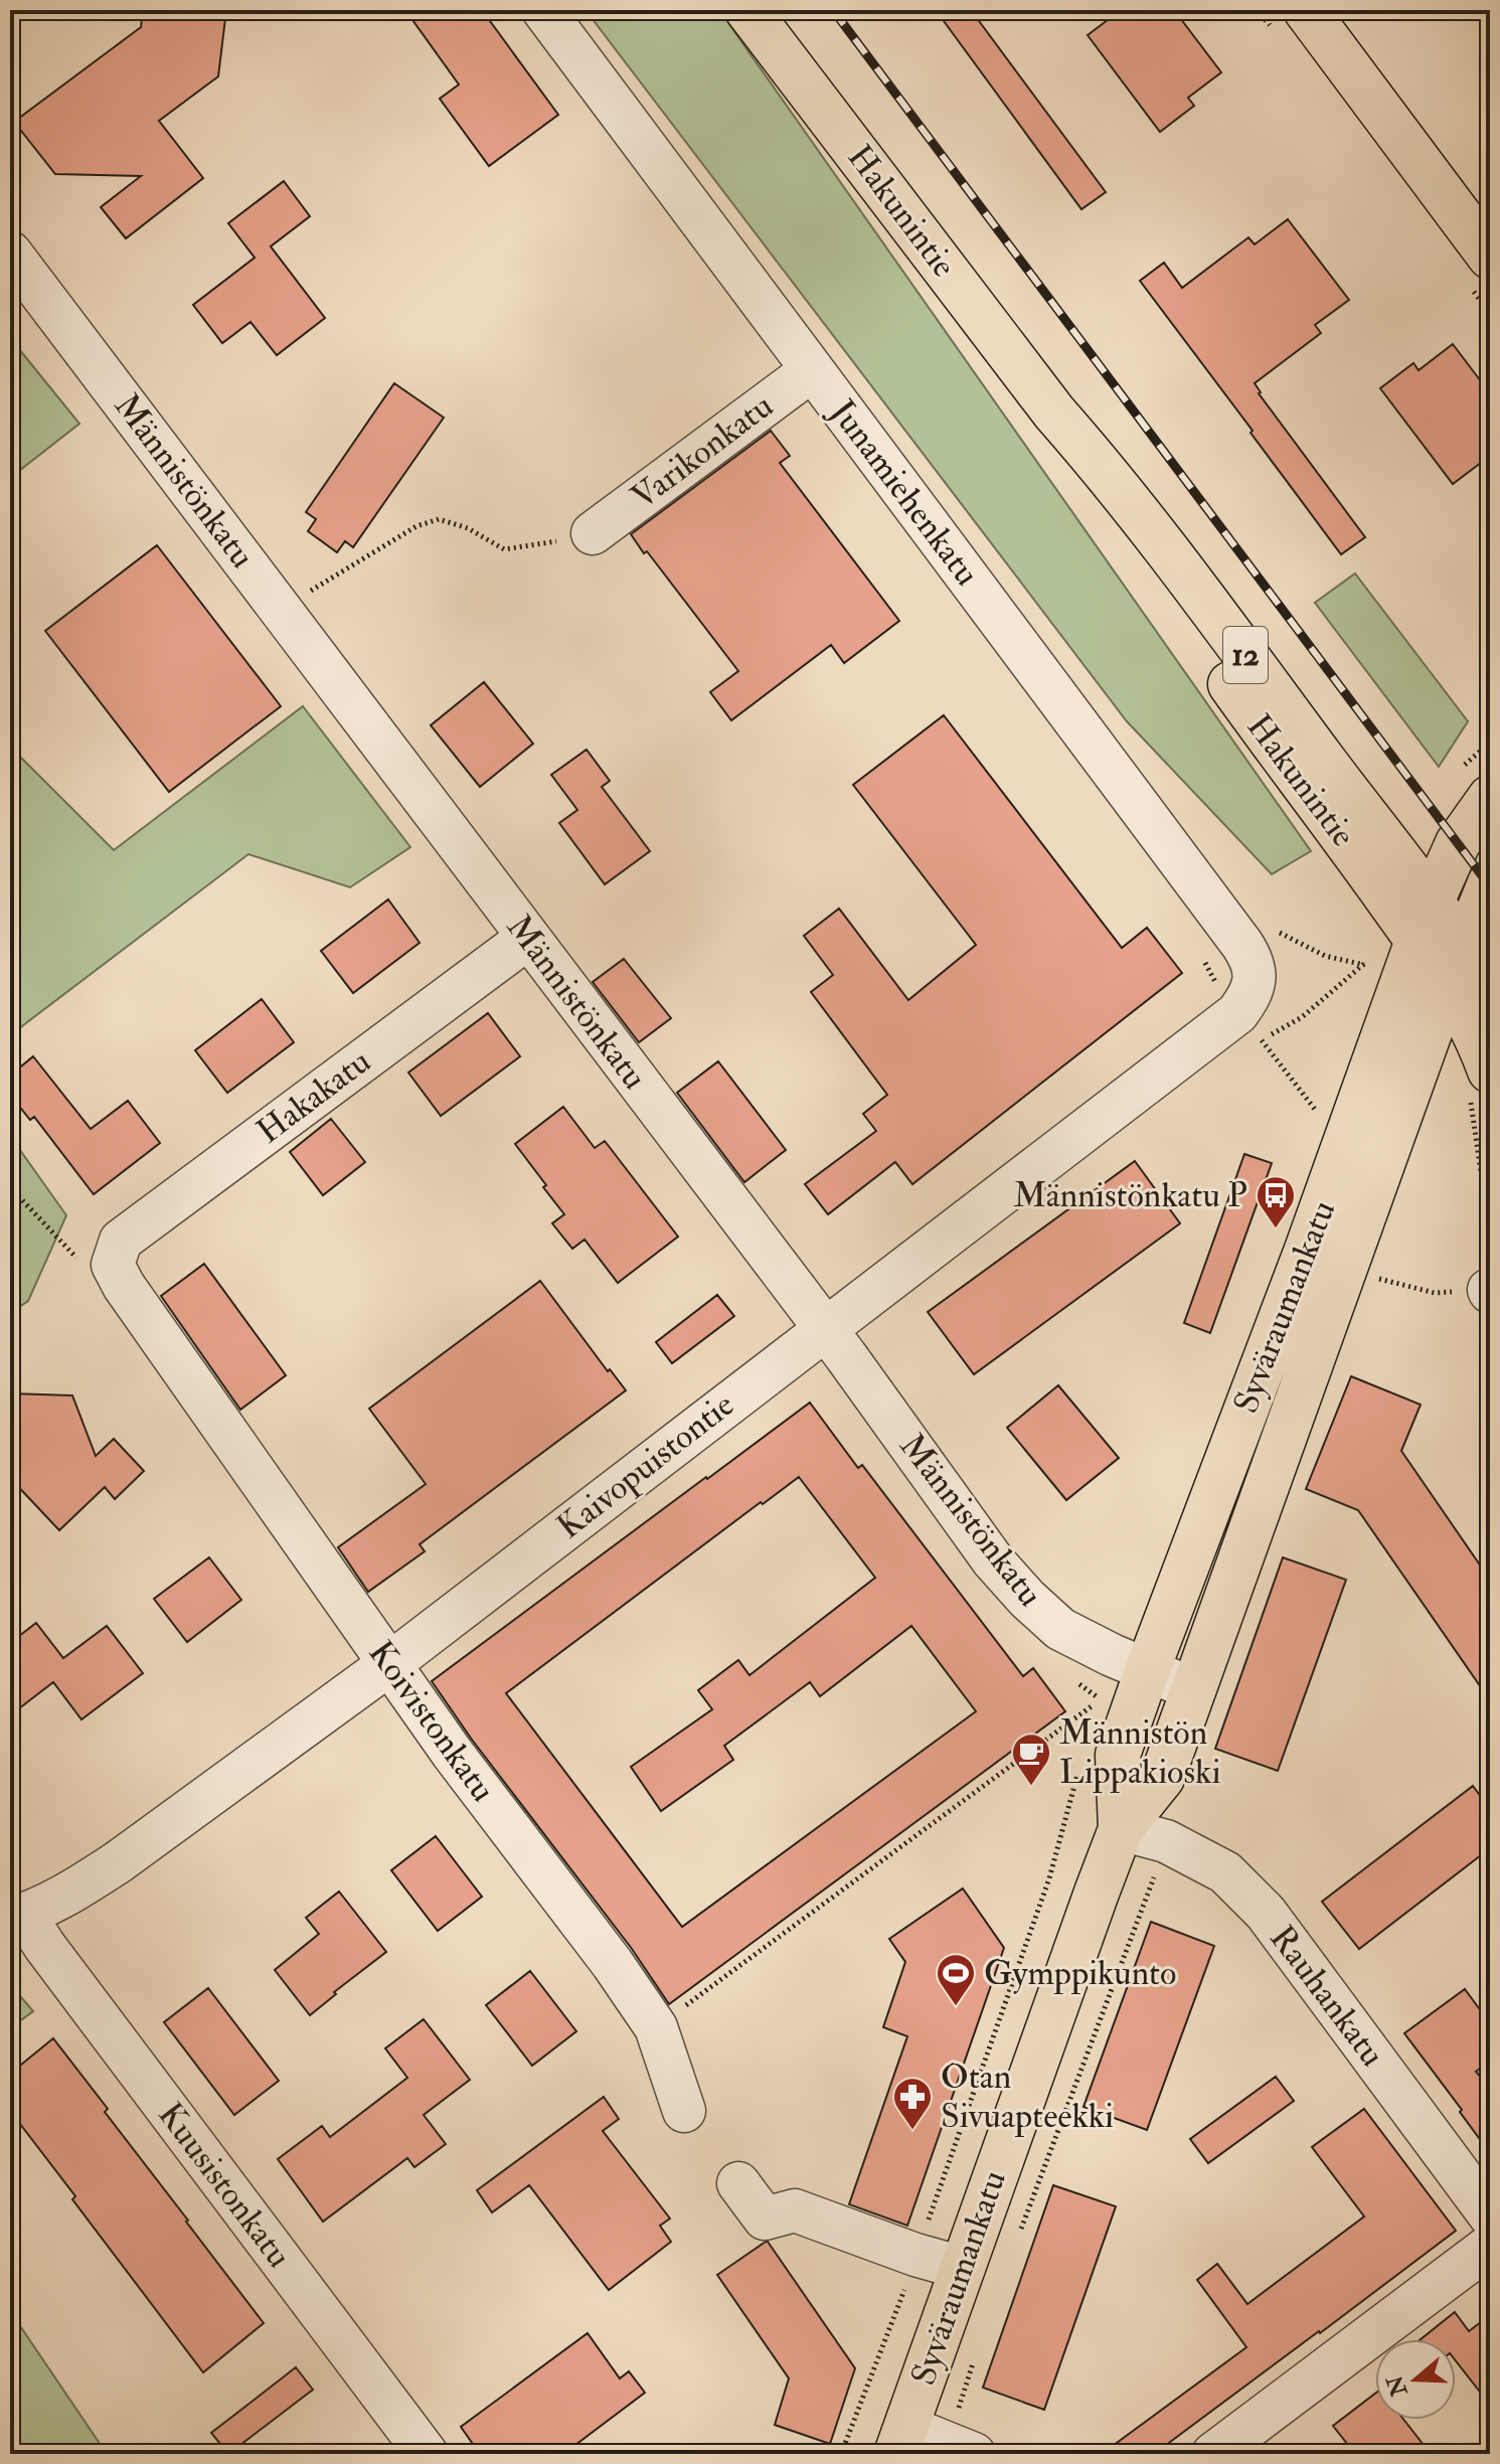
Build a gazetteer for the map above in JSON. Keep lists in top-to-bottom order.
{
  "streets": {
    "main road": ["Hakunintie", "12", "Syväraumankatu"],
    "street": [
      "Varikonkatu",
      "Männistönkatu",
      "Junamiehenkatu",
      "Hakakatu",
      "Kaivopuistontie",
      "Koivistonkatu",
      "Rauhankatu",
      "Kuusistonkatu"
    ]
  },
  "crossings": [
    ["Hakunintie", "Syväraumankatu"],
    ["Varikonkatu", "Junamiehenkatu"],
    ["Männistönkatu", "Hakakatu"],
    ["Männistönkatu", "Syväraumankatu"],
    ["Männistönkatu", "Kaivopuistontie"],
    ["Junamiehenkatu", "Kaivopuistontie"],
    ["Hakakatu", "Koivistonkatu"],
    ["Syväraumankatu", "Rauhankatu"],
    ["Kaivopuistontie", "Koivistonkatu"],
    ["Kaivopuistontie", "Kuusistonkatu"]
  ],
  "places": {
    "bus stop": ["Männistönkatu P"],
    "cafe": ["Männistön Lippakioski"],
    "sports": ["Gymppikunto"],
    "pharmacy": ["Otan Sivuapteekki"]
  },
  "north": "left"
}
